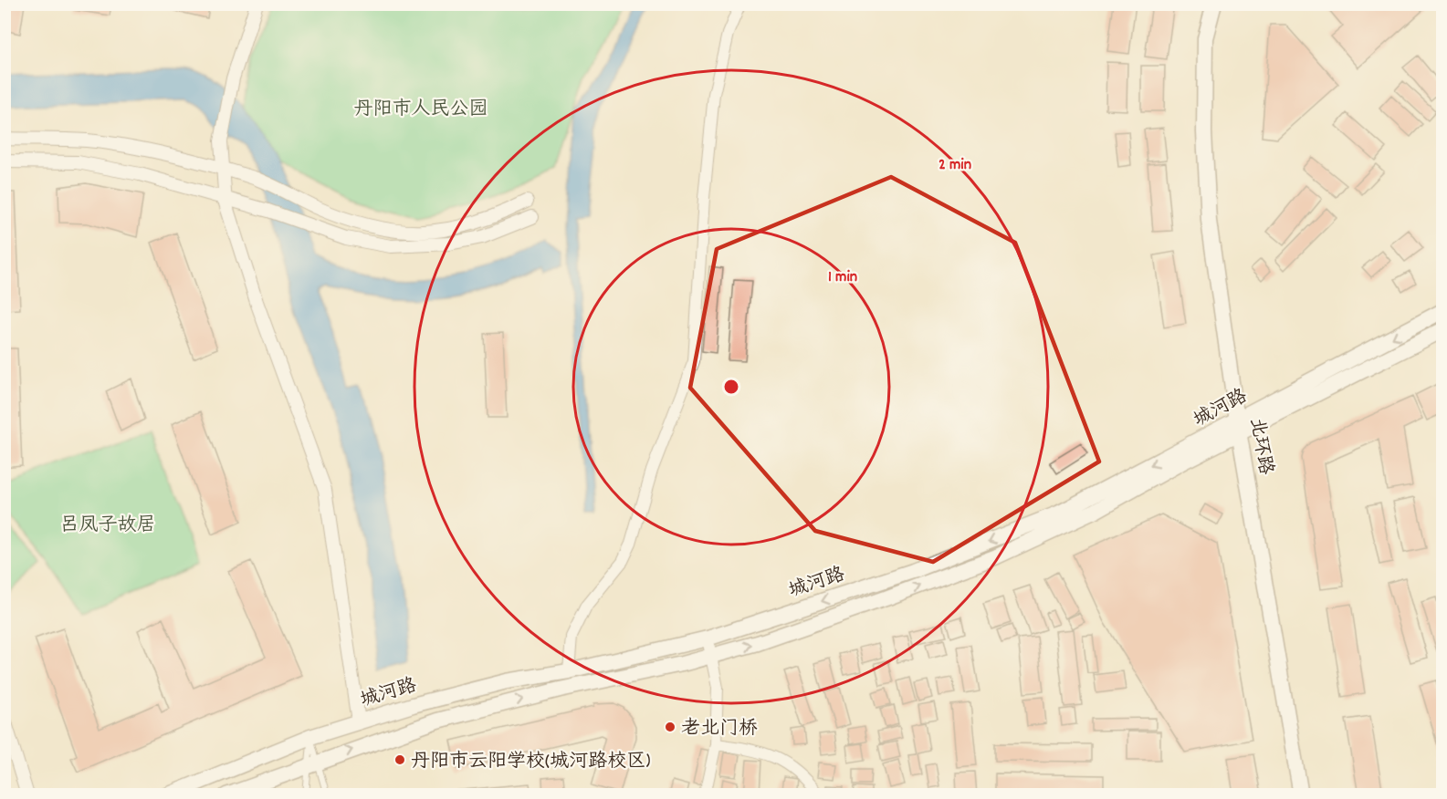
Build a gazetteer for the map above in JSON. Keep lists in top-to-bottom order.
{
  "streets": {
    "main road": ["城河路", "北环路"]
  },
  "crossings": [
    ["城河路", "北环路"]
  ],
  "parks": ["丹阳市人民公园", "吕凤子故居"],
  "places": ["老北门桥", "丹阳市云阳学校(城河路校区)"],
  "rings": ["2 min", "1 min"]
}
